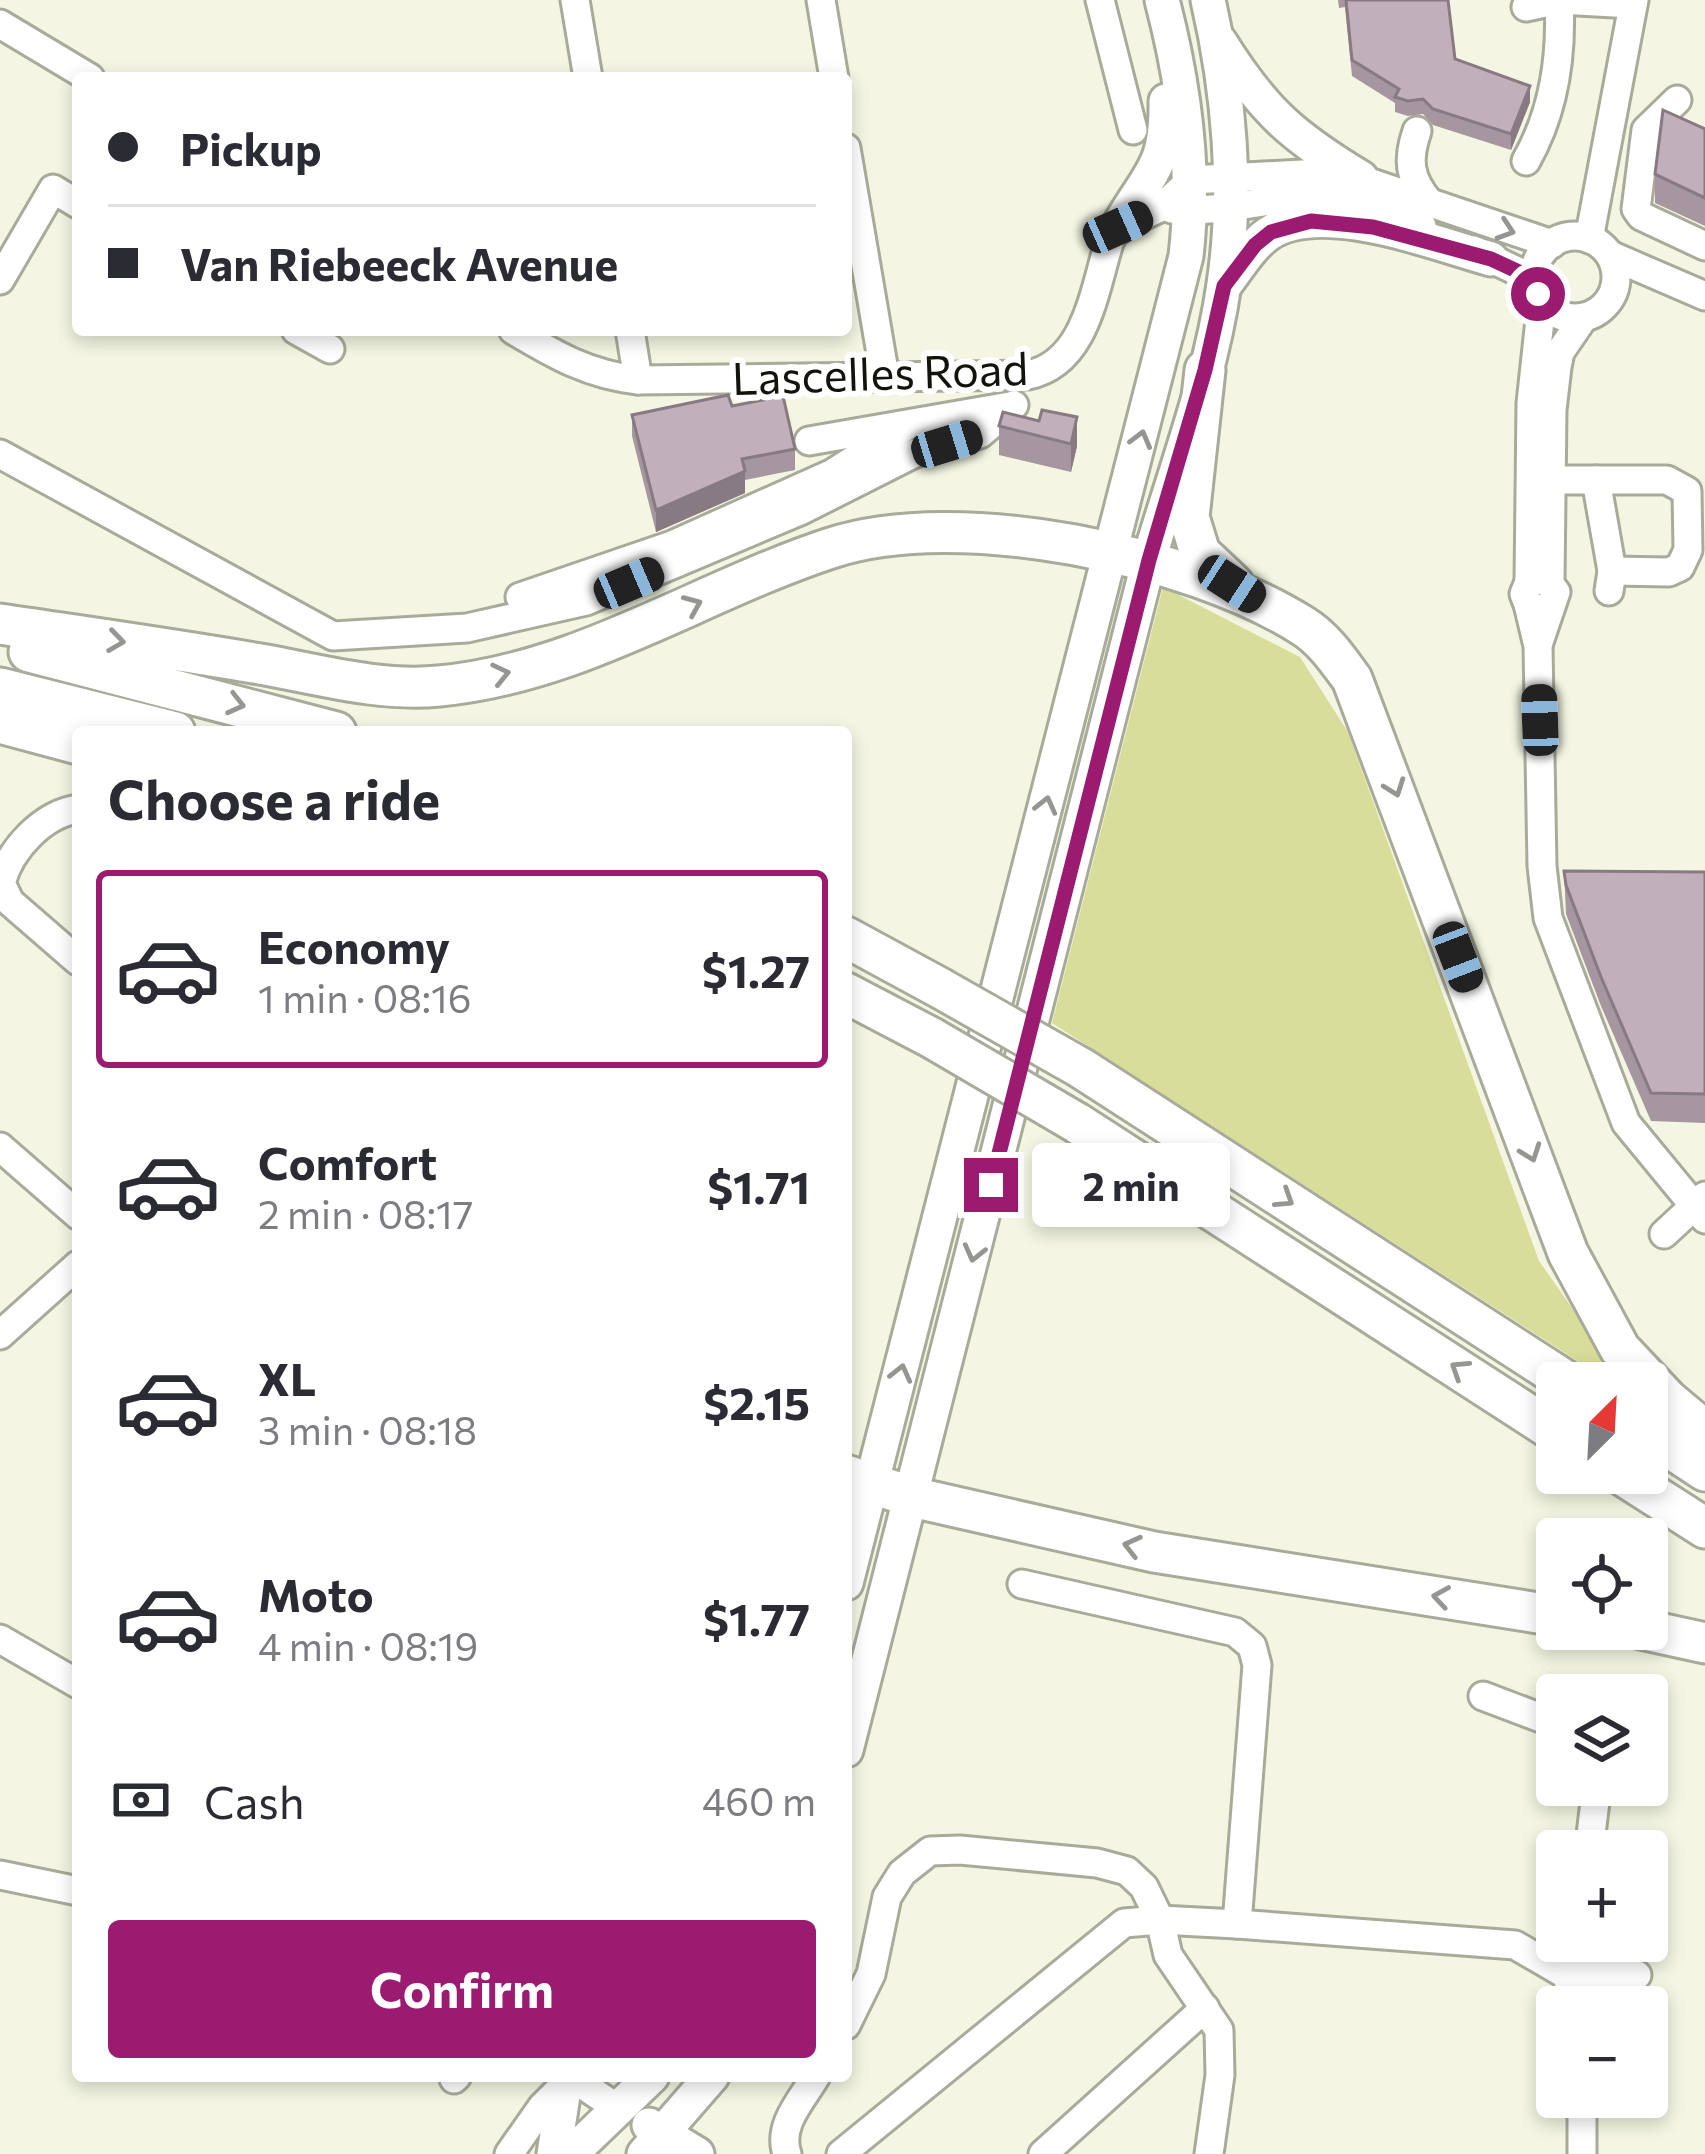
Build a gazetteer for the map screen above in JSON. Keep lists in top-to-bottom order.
{
  "streets": {
    "street": ["Lascelles Road"]
  },
  "north": "top right",
  "page": {
    "banner": ["Pickup", "Van Riebeeck Avenue"],
    "heading": "Choose a ride",
    "list": [
      {
        "name": "Economy",
        "note": "1 min · 08:16",
        "value": "$1.27"
      },
      {
        "name": "Comfort",
        "note": "2 min · 08:17",
        "value": "$1.71"
      },
      {
        "name": "XL",
        "note": "3 min · 08:18",
        "value": "$2.15"
      },
      {
        "name": "Moto",
        "note": "4 min · 08:19",
        "value": "$1.77"
      }
    ],
    "bubble": "2 min",
    "map_buttons": ["+", "−"],
    "pay": ["Cash", "460 m"],
    "buttons": "Confirm"
  }
}
